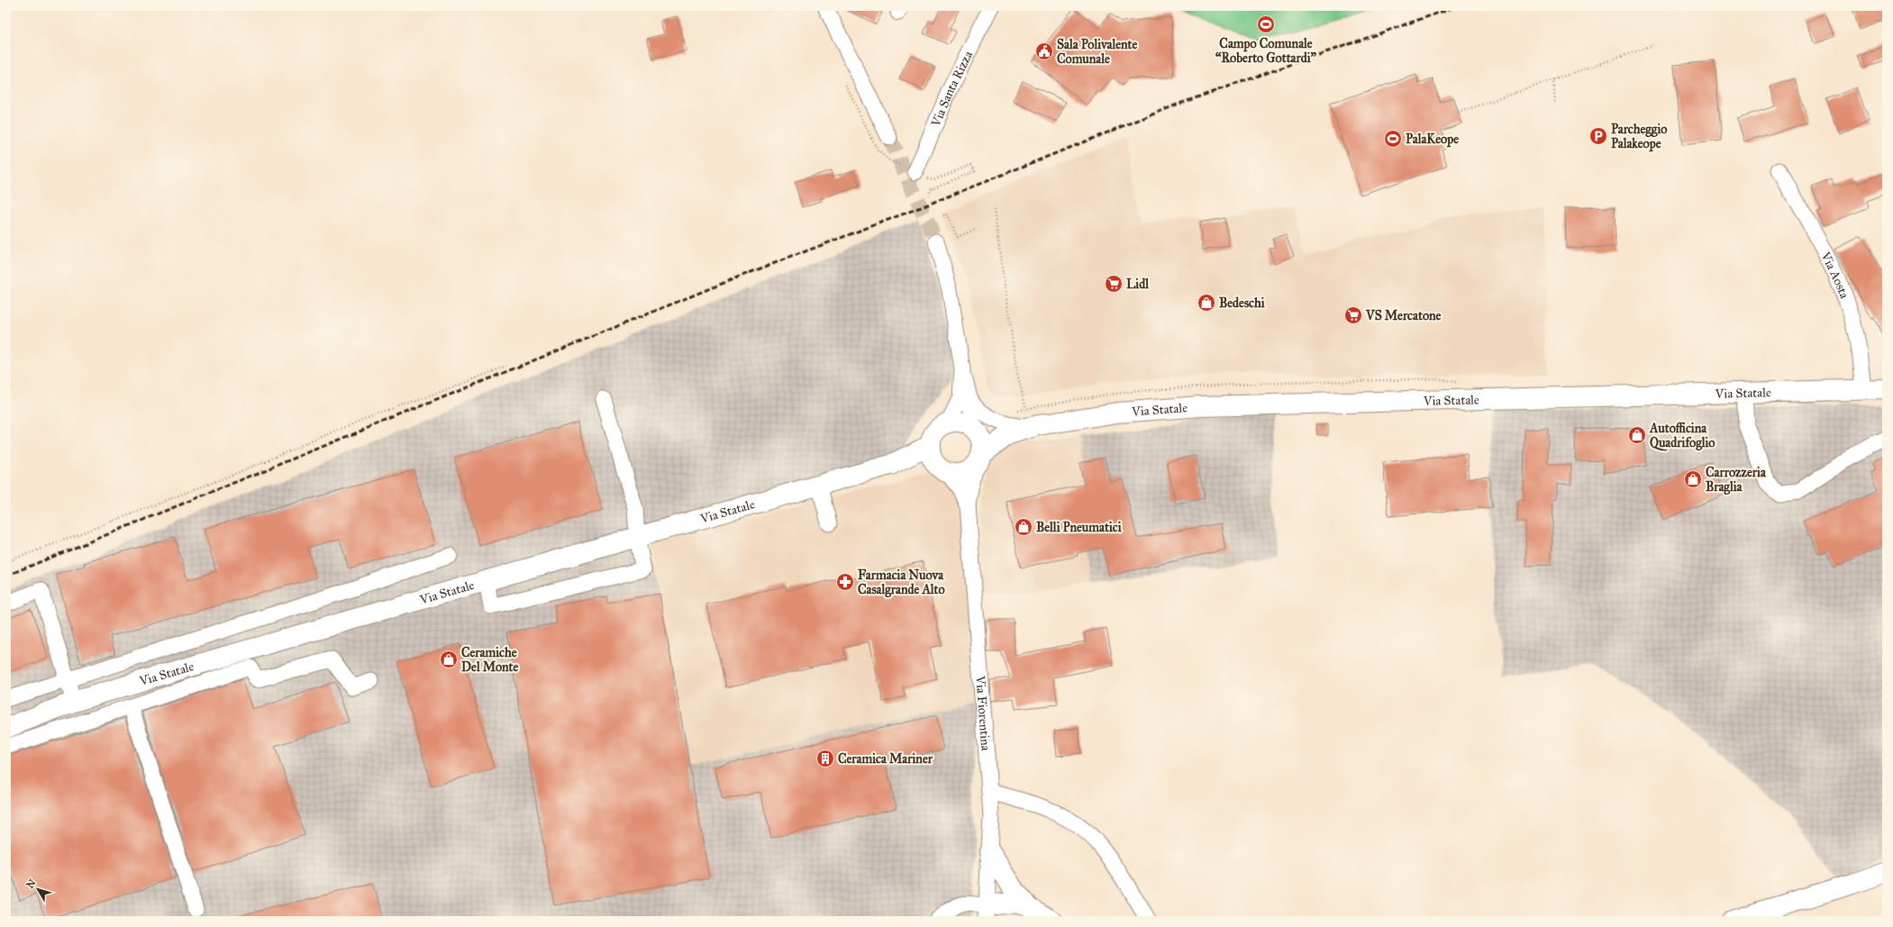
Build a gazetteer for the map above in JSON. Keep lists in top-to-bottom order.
{
  "streets": {
    "main road": ["Via Statale"],
    "street": ["Via Santa Rizza", "Via Aosta", "Via Fiorentina"]
  },
  "crossings": [
    ["Via Aosta", "Via Statale"],
    ["Via Statale", "Via Fiorentina"]
  ],
  "places": {
    "sports": ["Campo Comunale “Roberto Gottardi”", "PalaKeope"],
    "public building": ["Sala Polivalente Comunale"],
    "parking": ["Parcheggio Palakeope"],
    "supermarket": ["Lidl", "VS Mercatone"],
    "shop": [
      "Bedeschi",
      "Autofficina Quadrifoglio",
      "Carrozzeria Braglia",
      "Belli Pneumatici",
      "Ceramiche Del Monte"
    ],
    "pharmacy": ["Farmacia Nuova Casalgrande Alto"],
    "building": ["Ceramica Mariner"]
  },
  "north": "top left"
}
